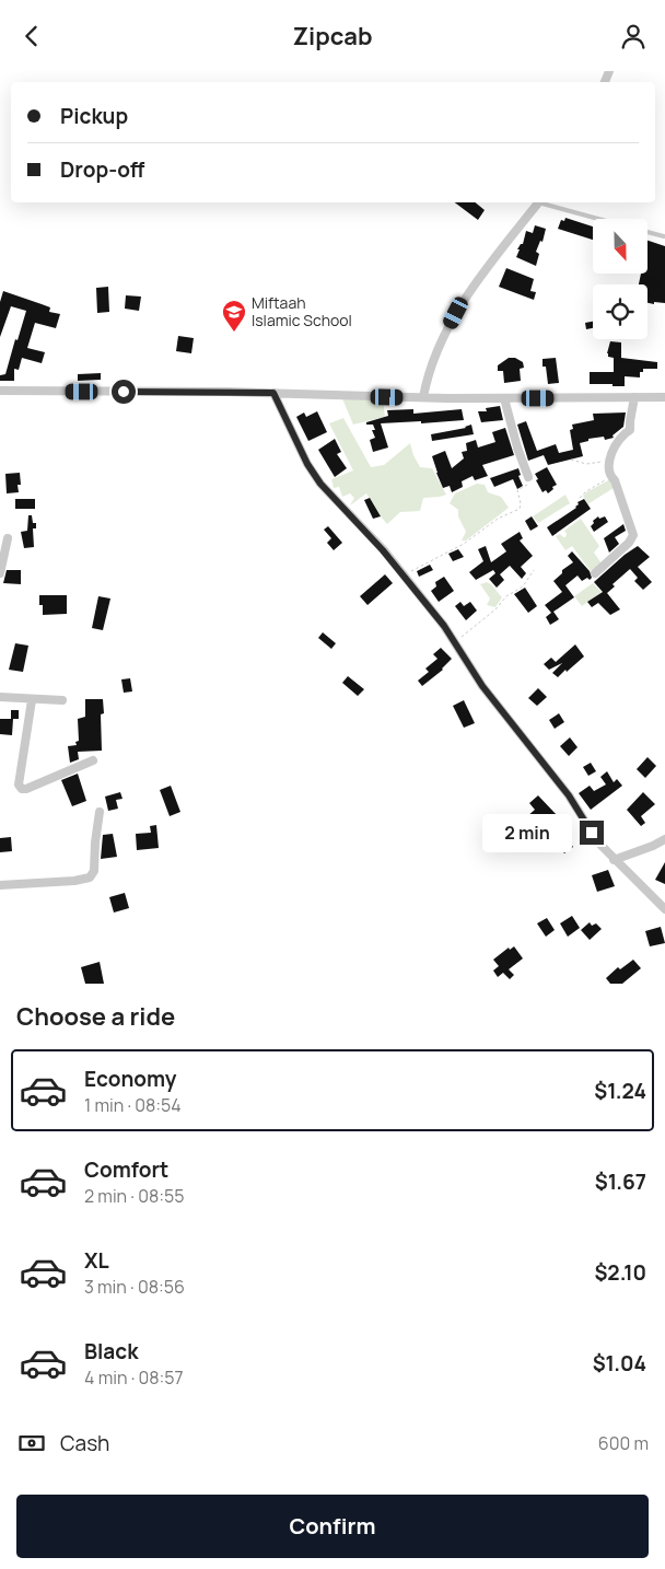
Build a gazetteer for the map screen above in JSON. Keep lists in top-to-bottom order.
{
  "places": {
    "school or university": ["Miftaah Islamic School"]
  },
  "north": "bottom",
  "page": {
    "header": "Zipcab",
    "banner": ["Pickup", "Drop-off"],
    "bubble": "2 min",
    "heading": "Choose a ride",
    "list": [
      {
        "name": "Economy",
        "note": "1 min · 08:54",
        "value": "$1.24"
      },
      {
        "name": "Comfort",
        "note": "2 min · 08:55",
        "value": "$1.67"
      },
      {
        "name": "XL",
        "note": "3 min · 08:56",
        "value": "$2.10"
      },
      {
        "name": "Black",
        "note": "4 min · 08:57",
        "value": "$1.04"
      }
    ],
    "pay": ["Cash", "600 m"],
    "buttons": "Confirm"
  }
}
